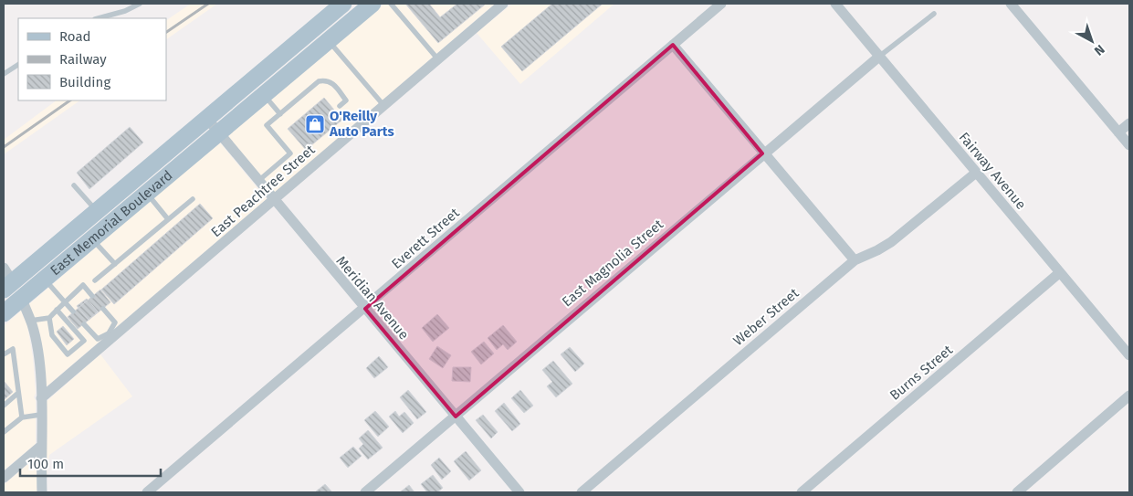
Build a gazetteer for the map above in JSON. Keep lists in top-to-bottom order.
{
  "streets": {
    "main road": ["East Memorial Boulevard"],
    "street": [
      "Fairway Avenue",
      "East Peachtree Street",
      "Everett Street",
      "East Magnolia Street",
      "Meridian Avenue",
      "Weber Street",
      "Burns Street"
    ]
  },
  "crossings": [
    ["Fairway Avenue", "East Magnolia Street"],
    ["Fairway Avenue", "Weber Street"],
    ["Fairway Avenue", "Burns Street"],
    ["East Peachtree Street", "Meridian Avenue"],
    ["East Memorial Boulevard", "Meridian Avenue"],
    ["Everett Street", "Meridian Avenue"],
    ["East Magnolia Street", "Meridian Avenue"]
  ],
  "places": {
    "shop": ["O'Reilly Auto Parts"]
  },
  "legend": ["Road", "Railway", "Building"],
  "scale_bar": "100 m",
  "north": "bottom right"
}
